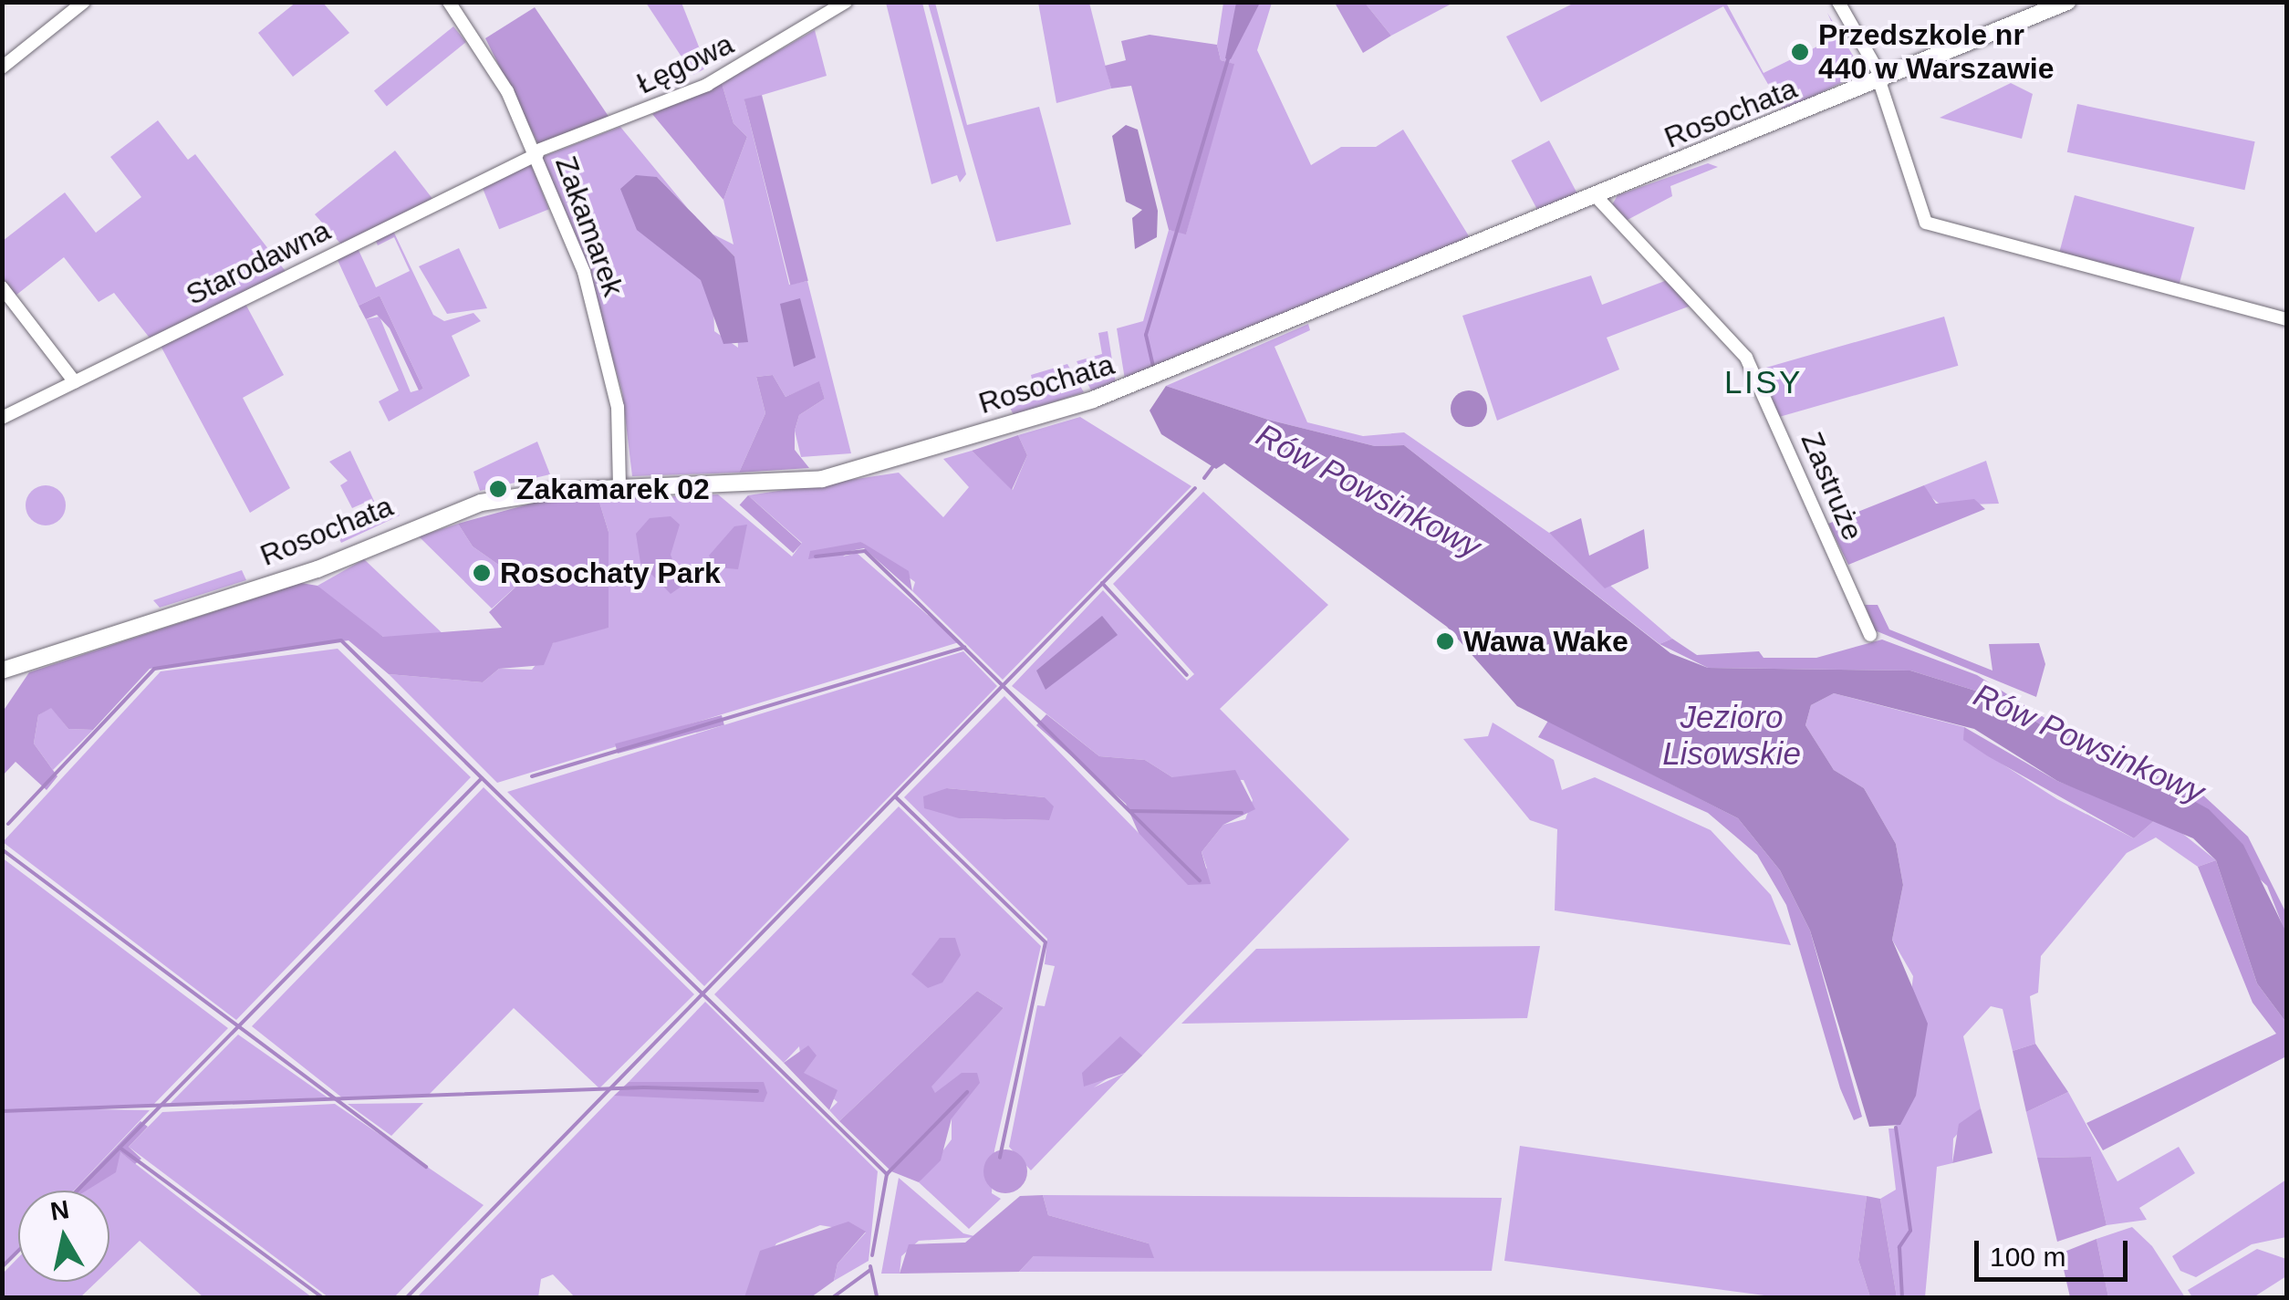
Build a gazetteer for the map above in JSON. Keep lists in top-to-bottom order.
{
  "streets": {
    "street": [
      "Łęgowa",
      "Rosochata",
      "Zakamarek",
      "Starodawna",
      "Zastruże"
    ]
  },
  "crossings": [
    ["Łęgowa", "Zakamarek"],
    ["Łęgowa", "Starodawna"],
    ["Rosochata", "Zakamarek"],
    ["Rosochata", "Zastruże"],
    ["Zakamarek", "Starodawna"]
  ],
  "districts": ["LISY"],
  "water": ["Rów Powsinkowy", "Jezioro Lisowskie"],
  "places": [
    "Przedszkole nr 440 w Warszawie",
    "Zakamarek 02",
    "Rosochaty Park",
    "Wawa Wake"
  ],
  "scale_bar": "100 m",
  "north": "top"
}
